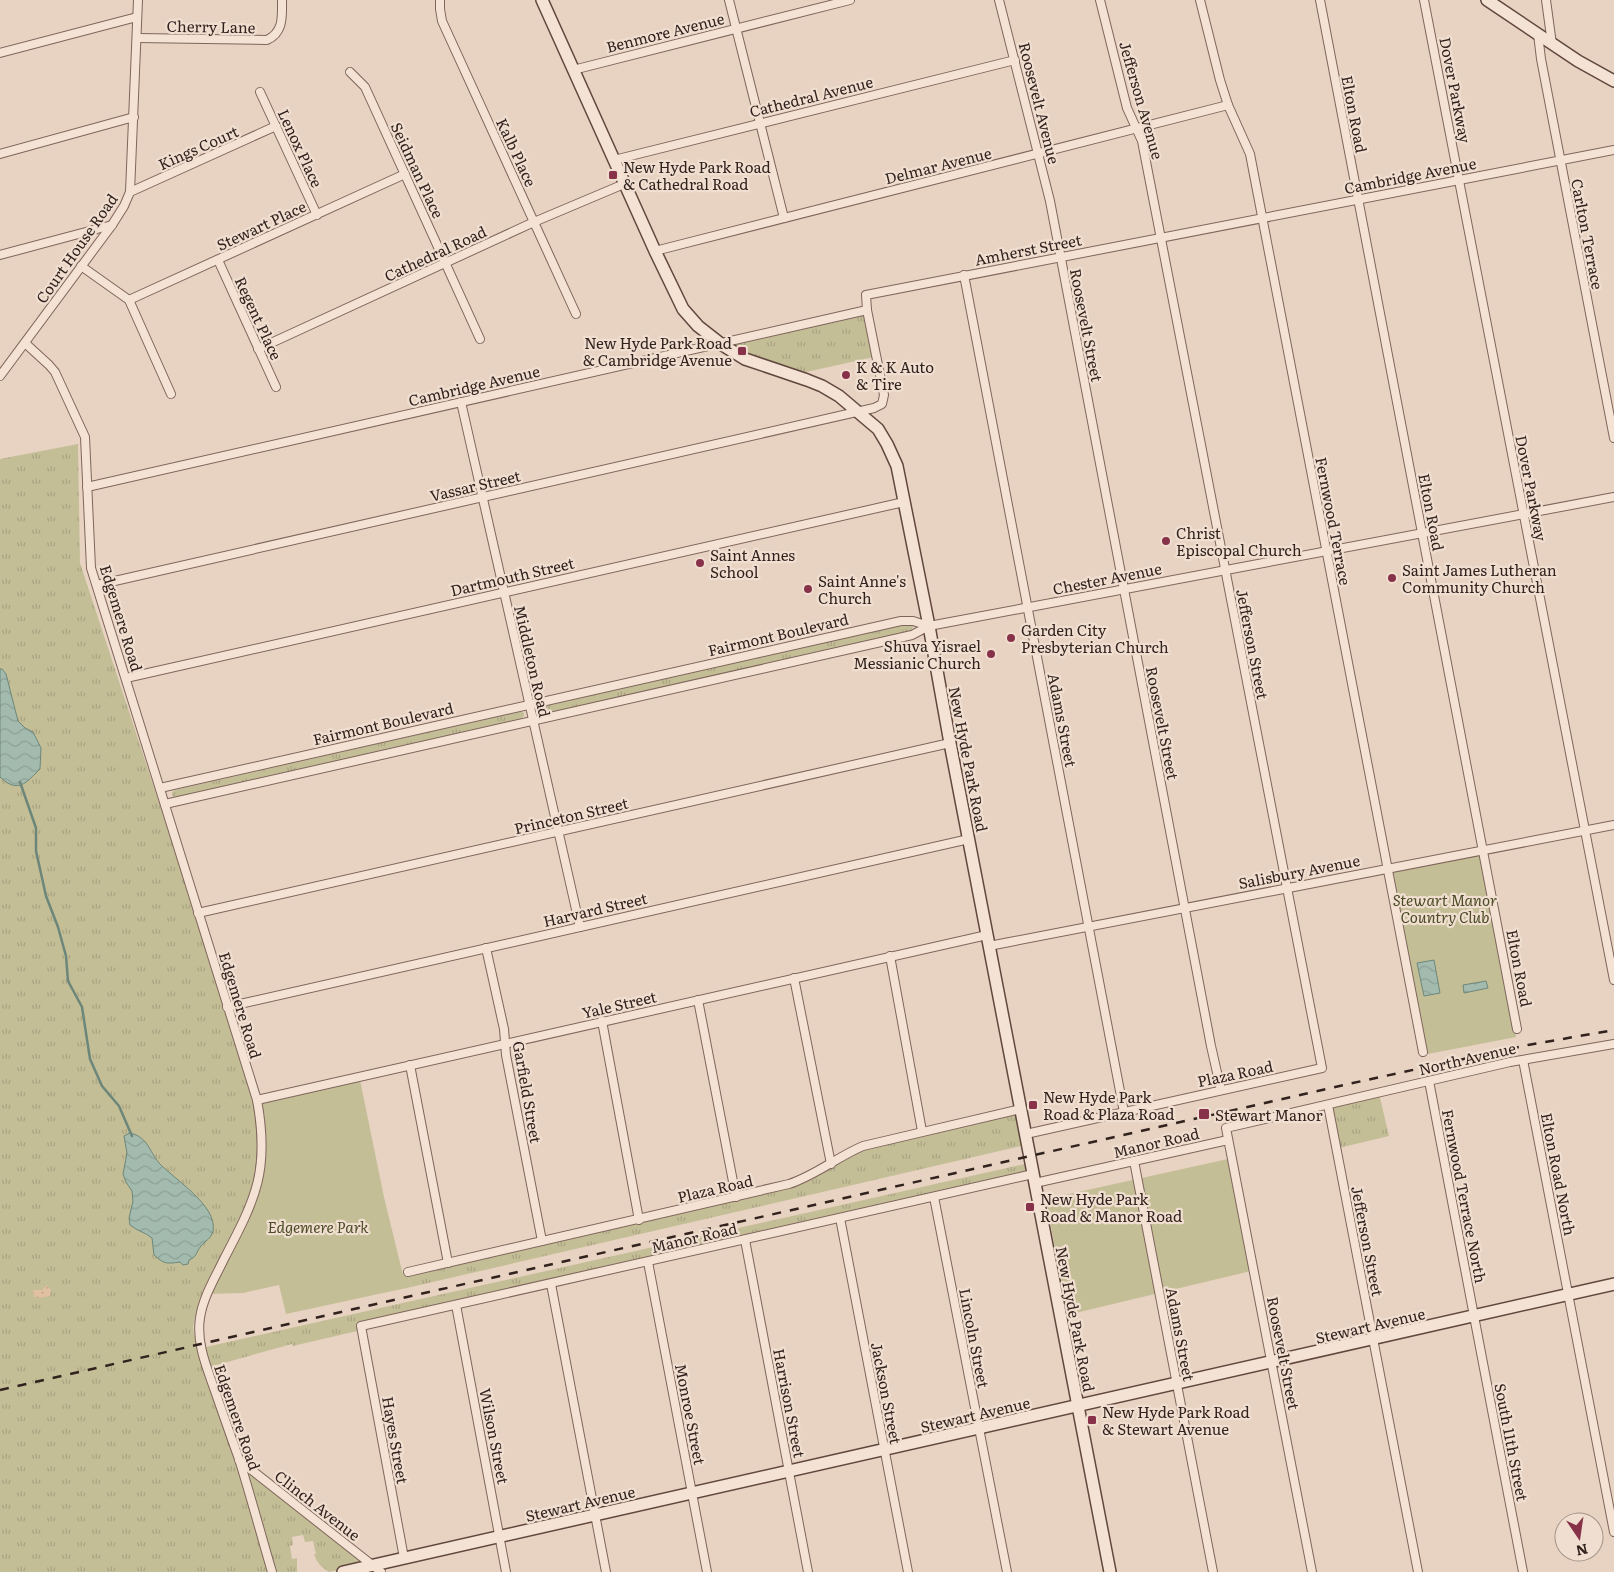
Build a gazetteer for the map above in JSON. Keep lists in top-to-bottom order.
{
  "streets": {
    "main road": ["New Hyde Park Road", "Stewart Avenue"],
    "street": [
      "Cherry Lane",
      "Benmore Avenue",
      "Dover Parkway",
      "Cathedral Avenue",
      "Jefferson Avenue",
      "Roosevelt Avenue",
      "Elton Road",
      "Kings Court",
      "Lenox Place",
      "Kalb Place",
      "Delmar Avenue",
      "Seidman Place",
      "Cambridge Avenue",
      "Stewart Place",
      "Carlton Terrace",
      "Court House Road",
      "Amherst Street",
      "Cathedral Road",
      "Regent Place",
      "Roosevelt Street",
      "Vassar Street",
      "Fernwood Terrace",
      "Dartmouth Street",
      "Chester Avenue",
      "Edgemere Road",
      "Fairmont Boulevard",
      "Jefferson Street",
      "Middleton Road",
      "Adams Street",
      "Princeton Street",
      "Salisbury Avenue",
      "Harvard Street",
      "Yale Street",
      "North Avenue",
      "Plaza Road",
      "Garfield Street",
      "Manor Road",
      "Elton Road North",
      "Fernwood Terrace North",
      "Lincoln Street",
      "Jackson Street",
      "Harrison Street",
      "Monroe Street",
      "Wilson Street",
      "Hayes Street",
      "South 11th Street",
      "Clinch Avenue"
    ]
  },
  "crossings": [
    ["Cherry Lane", "Court House Road"],
    ["Benmore Avenue", "New Hyde Park Road"],
    ["Dover Parkway", "Cambridge Avenue"],
    ["Dover Parkway", "Chester Avenue"],
    ["Dover Parkway", "Salisbury Avenue"],
    ["Cathedral Avenue", "Roosevelt Avenue"],
    ["Cathedral Avenue", "New Hyde Park Road"],
    ["Jefferson Avenue", "Delmar Avenue"],
    ["Jefferson Avenue", "Amherst Street"],
    ["Jefferson Avenue", "Jefferson Street"],
    ["Roosevelt Avenue", "Delmar Avenue"],
    ["Roosevelt Avenue", "Roosevelt Street"],
    ["Elton Road", "Cambridge Avenue"],
    ["Elton Road", "Chester Avenue"],
    ["Elton Road", "Salisbury Avenue"],
    ["Kings Court", "Lenox Place"],
    ["Kings Court", "Court House Road"],
    ["Lenox Place", "Stewart Place"],
    ["Kalb Place", "Cathedral Road"],
    ["Delmar Avenue", "Fernwood Terrace"],
    ["Delmar Avenue", "New Hyde Park Road"],
    ["Seidman Place", "Stewart Place"],
    ["Seidman Place", "Cathedral Road"],
    ["Cambridge Avenue", "Carlton Terrace"],
    ["Cambridge Avenue", "Amherst Street"],
    ["Cambridge Avenue", "Vassar Street"],
    ["Cambridge Avenue", "Fernwood Terrace"],
    ["Cambridge Avenue", "Edgemere Road"],
    ["Cambridge Avenue", "Middleton Road"],
    ["Cambridge Avenue", "New Hyde Park Road"],
    ["Stewart Place", "Regent Place"],
    ["Court House Road", "Edgemere Road"],
    ["Amherst Street", "Roosevelt Street"],
    ["Amherst Street", "Vassar Street"],
    ["Amherst Street", "Jefferson Street"],
    ["Amherst Street", "Adams Street"],
    ["Cathedral Road", "Regent Place"],
    ["Cathedral Road", "New Hyde Park Road"],
    ["Roosevelt Street", "Chester Avenue"],
    ["Roosevelt Street", "Salisbury Avenue"],
    ["Roosevelt Street", "Plaza Road"],
    ["Roosevelt Street", "Manor Road"],
    ["Roosevelt Street", "Stewart Avenue"],
    ["Vassar Street", "Edgemere Road"],
    ["Vassar Street", "Middleton Road"],
    ["Vassar Street", "New Hyde Park Road"],
    ["Fernwood Terrace", "Chester Avenue"],
    ["Fernwood Terrace", "Salisbury Avenue"],
    ["Dartmouth Street", "Edgemere Road"],
    ["Dartmouth Street", "Middleton Road"],
    ["Dartmouth Street", "New Hyde Park Road"],
    ["Chester Avenue", "Fairmont Boulevard"],
    ["Chester Avenue", "Jefferson Street"],
    ["Chester Avenue", "Adams Street"],
    ["Chester Avenue", "New Hyde Park Road"],
    ["Edgemere Road", "Fairmont Boulevard"],
    ["Edgemere Road", "Princeton Street"],
    ["Edgemere Road", "Harvard Street"],
    ["Edgemere Road", "Yale Street"],
    ["Edgemere Road", "Clinch Avenue"],
    ["Fairmont Boulevard", "Middleton Road"],
    ["Fairmont Boulevard", "New Hyde Park Road"],
    ["Jefferson Street", "Salisbury Avenue"],
    ["Jefferson Street", "North Avenue"],
    ["Jefferson Street", "Plaza Road"],
    ["Jefferson Street", "Stewart Avenue"],
    ["Middleton Road", "Princeton Street"],
    ["Middleton Road", "Harvard Street"],
    ["Adams Street", "Salisbury Avenue"],
    ["Adams Street", "Plaza Road"],
    ["Adams Street", "Manor Road"],
    ["Adams Street", "Stewart Avenue"],
    ["New Hyde Park Road", "Princeton Street"],
    ["New Hyde Park Road", "Salisbury Avenue"],
    ["New Hyde Park Road", "Harvard Street"],
    ["New Hyde Park Road", "Yale Street"],
    ["New Hyde Park Road", "Plaza Road"],
    ["New Hyde Park Road", "Manor Road"],
    ["New Hyde Park Road", "Stewart Avenue"],
    ["Salisbury Avenue", "Yale Street"],
    ["Harvard Street", "Garfield Street"],
    ["Yale Street", "Garfield Street"],
    ["North Avenue", "Elton Road North"],
    ["North Avenue", "Fernwood Terrace North"],
    ["Plaza Road", "Garfield Street"],
    ["Manor Road", "Lincoln Street"],
    ["Manor Road", "Jackson Street"],
    ["Manor Road", "Harrison Street"],
    ["Manor Road", "Monroe Street"],
    ["Manor Road", "Wilson Street"],
    ["Manor Road", "Hayes Street"],
    ["Elton Road North", "Stewart Avenue"],
    ["Fernwood Terrace North", "Stewart Avenue"],
    ["Fernwood Terrace North", "South 11th Street"],
    ["Stewart Avenue", "Lincoln Street"],
    ["Stewart Avenue", "Jackson Street"],
    ["Stewart Avenue", "Harrison Street"],
    ["Stewart Avenue", "Monroe Street"],
    ["Stewart Avenue", "Wilson Street"],
    ["Stewart Avenue", "Hayes Street"],
    ["Stewart Avenue", "South 11th Street"],
    ["Stewart Avenue", "Clinch Avenue"]
  ],
  "parks": ["Stewart Manor Country Club", "Edgemere Park"],
  "places": {
    "transit": [
      "New Hyde Park Road & Cathedral Road",
      "New Hyde Park Road & Cambridge Avenue",
      "New Hyde Park Road & Plaza Road",
      "Stewart Manor",
      "New Hyde Park Road & Manor Road",
      "New Hyde Park Road & Stewart Avenue"
    ],
    "other": [
      "K & K Auto & Tire",
      "Christ Episcopal Church",
      "Saint Annes School",
      "Saint James Lutheran Community Church",
      "Saint Anne's Church",
      "Garden City Presbyterian Church",
      "Shuva Yisrael Messianic Church"
    ]
  },
  "north": "bottom"
}
